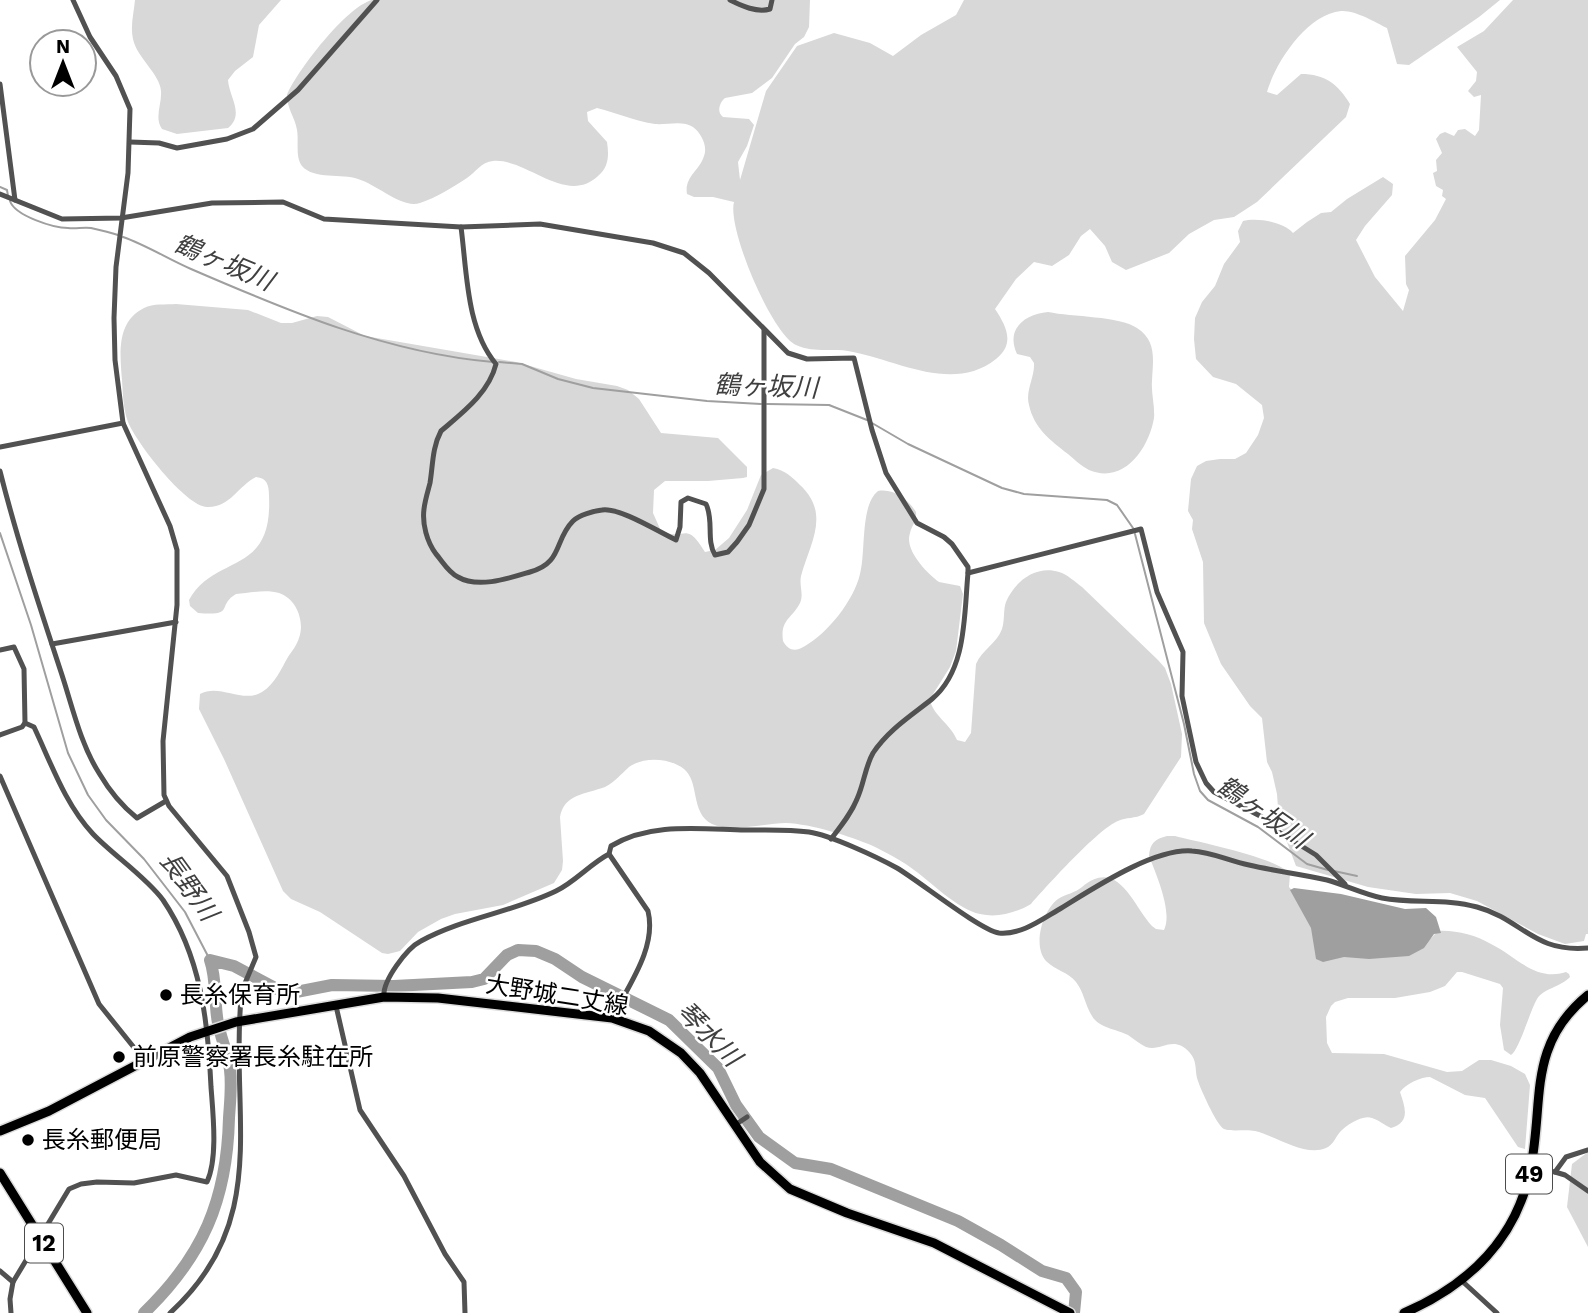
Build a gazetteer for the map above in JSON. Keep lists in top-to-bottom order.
{
  "streets": {
    "main road": ["大野城二丈線", "49", "12"]
  },
  "water": ["鶴ヶ坂川", "長野川", "琴水川"],
  "places": ["長糸保育所", "前原警察署長糸駐在所", "長糸郵便局"],
  "north": "top"
}
